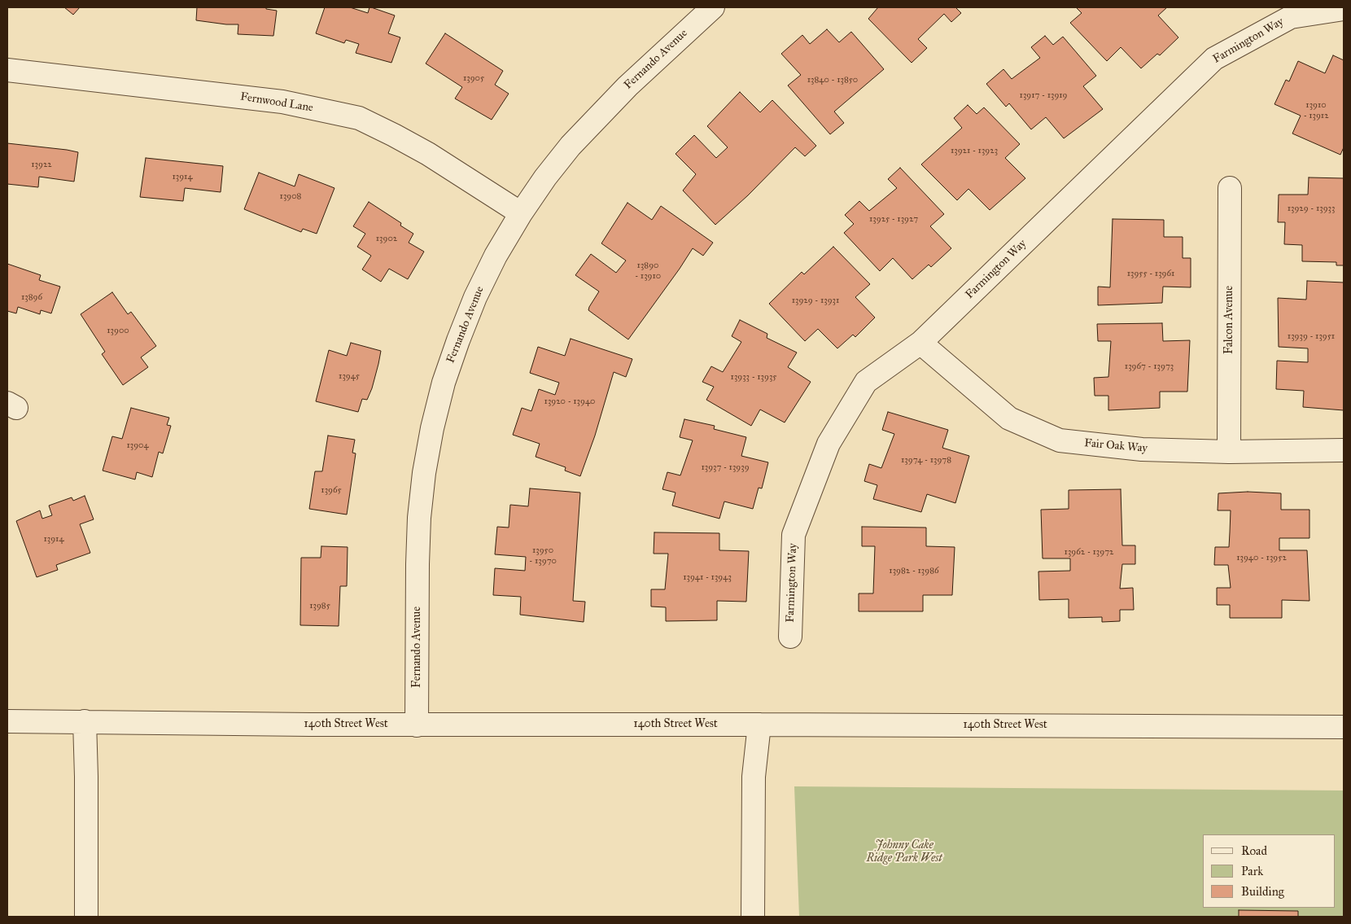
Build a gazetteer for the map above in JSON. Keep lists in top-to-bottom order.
{
  "streets": {
    "street": [
      "Farmington Way",
      "Fernando Avenue",
      "Fernwood Lane",
      "Falcon Avenue",
      "Fair Oak Way",
      "140th Street West"
    ]
  },
  "crossings": [
    ["Farmington Way", "Fair Oak Way"],
    ["Fernando Avenue", "Fernwood Lane"],
    ["Fernando Avenue", "140th Street West"],
    ["Falcon Avenue", "Fair Oak Way"]
  ],
  "parks": ["Johnny Cake Ridge Park West"],
  "house_numbers": [
    "13905",
    "13840 - 13850",
    "13917 - 13919",
    "13910 - 13912",
    "13921 - 13923",
    "13922",
    "13914",
    "13908",
    "13929 - 13933",
    "13925 - 13927",
    "13902",
    "13890 - 13910",
    "13955 - 13961",
    "13896",
    "13929 - 13931",
    "13900",
    "13939 - 13951",
    "13967 - 13973",
    "13945",
    "13933 - 13935",
    "13920 - 13940",
    "13904",
    "13974 - 13978",
    "13937 - 13939",
    "13965",
    "13914",
    "13950 - 13970",
    "13962 - 13972",
    "13940 - 13952",
    "13982 - 13986",
    "13941 - 13943",
    "13985"
  ],
  "legend": ["Road", "Park", "Building"]
}
